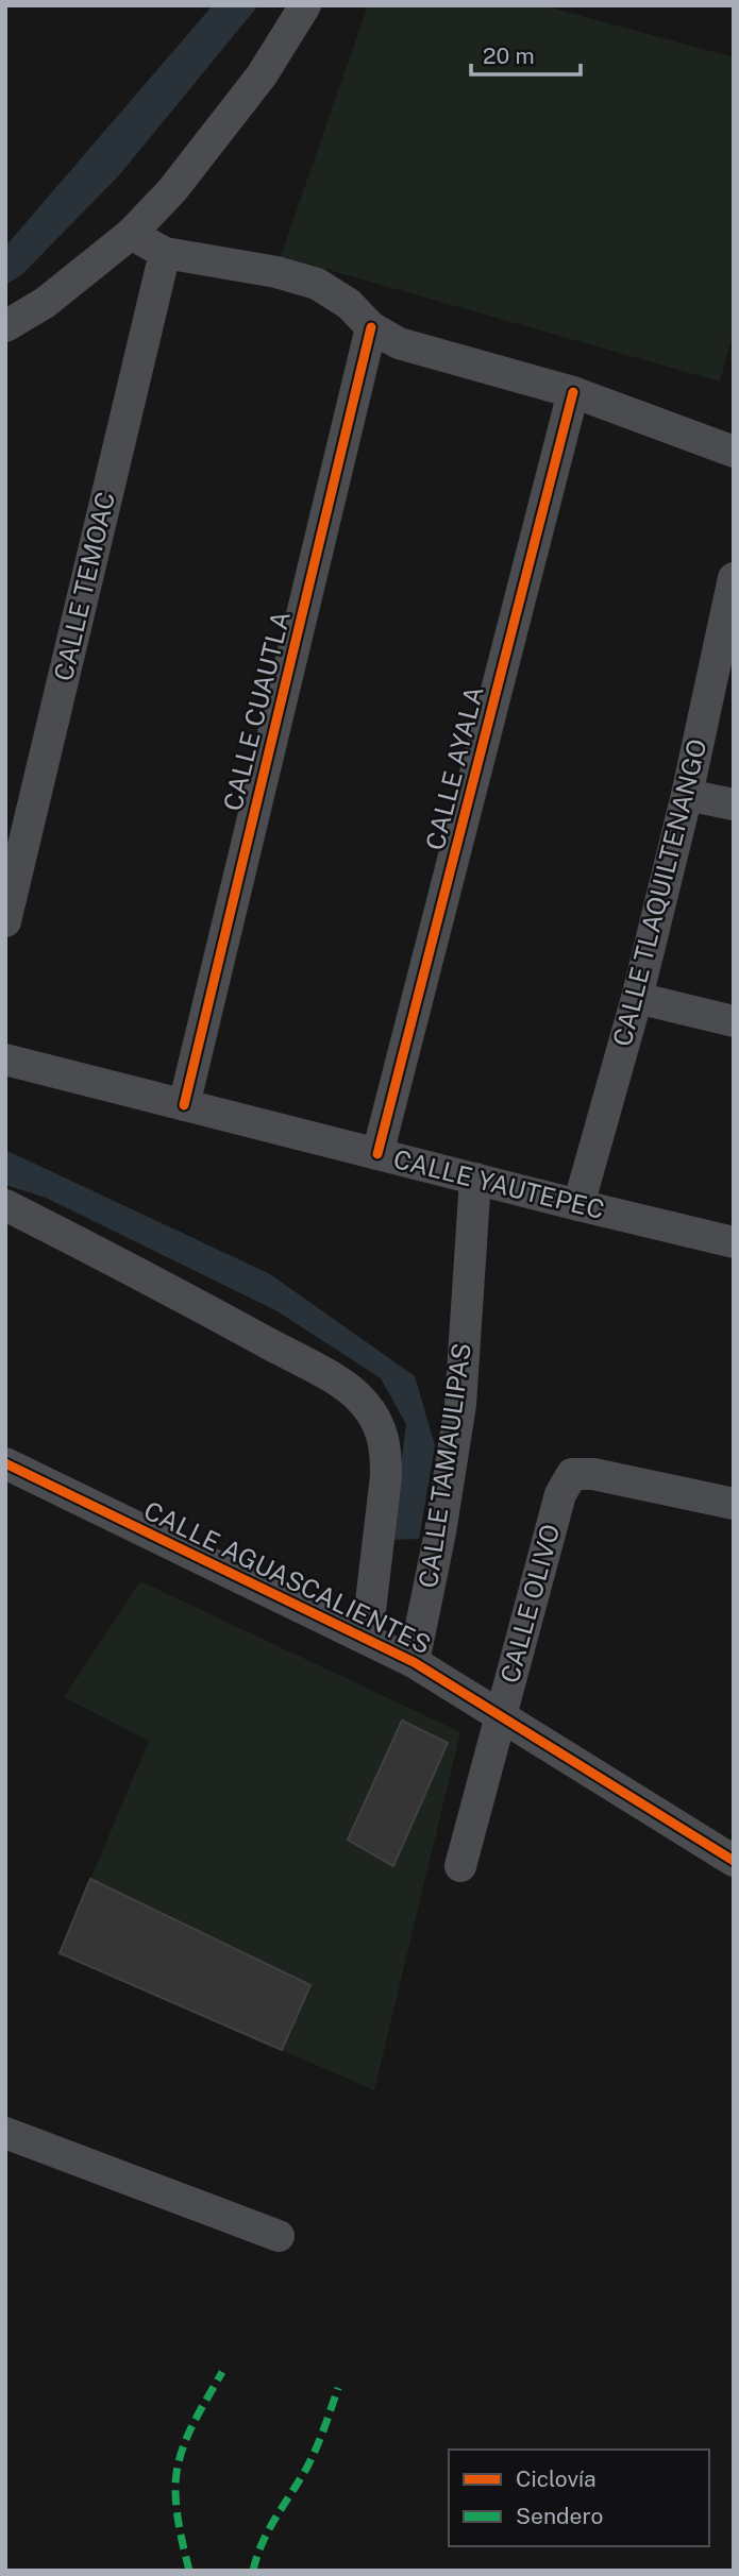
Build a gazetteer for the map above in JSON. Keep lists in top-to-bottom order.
{
  "streets": {
    "street": [
      "CALLE TEMOAC",
      "CALLE CUAUTLA",
      "CALLE AYALA",
      "CALLE TLAQUILTENANGO",
      "CALLE YAUTEPEC",
      "CALLE TAMAULIPAS",
      "CALLE AGUASCALIENTES",
      "CALLE OLIVO"
    ]
  },
  "crossings": [
    ["CALLE CUAUTLA", "CALLE YAUTEPEC"],
    ["CALLE AYALA", "CALLE YAUTEPEC"],
    ["CALLE TLAQUILTENANGO", "CALLE YAUTEPEC"],
    ["CALLE YAUTEPEC", "CALLE TAMAULIPAS"],
    ["CALLE TAMAULIPAS", "CALLE AGUASCALIENTES"],
    ["CALLE AGUASCALIENTES", "CALLE OLIVO"]
  ],
  "legend": ["Ciclovía", "Sendero"],
  "scale_bar": "20 m"
}
